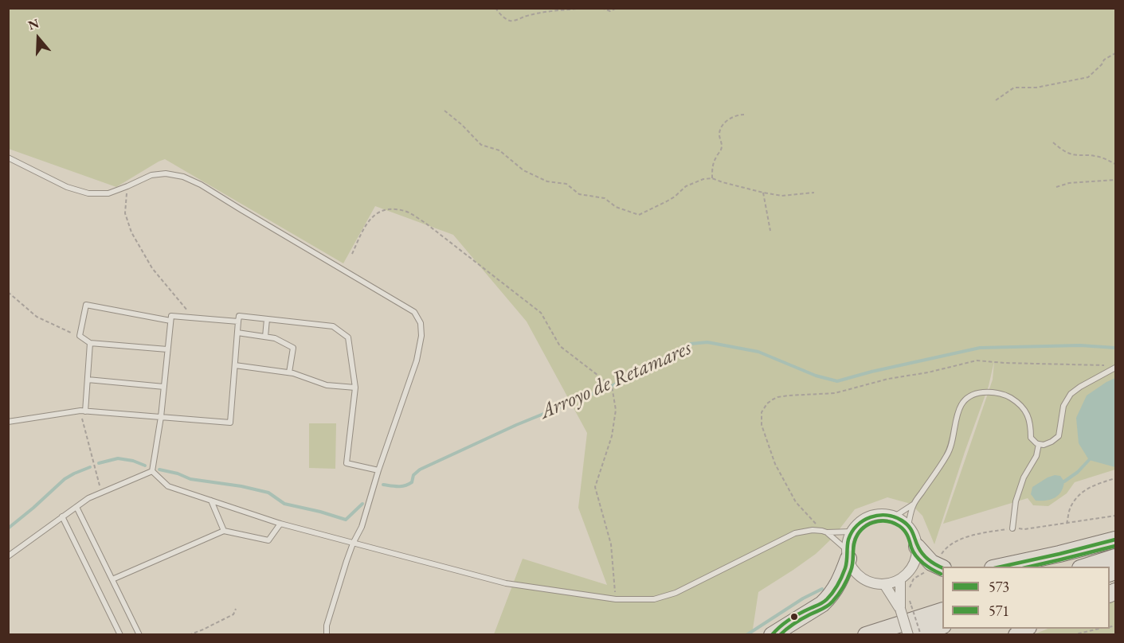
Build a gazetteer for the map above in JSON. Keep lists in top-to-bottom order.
{
  "water": ["Arroyo de Retamares"],
  "lines": ["transit line 573", "transit line 571"],
  "legend": ["573", "571"],
  "north": "top"
}
